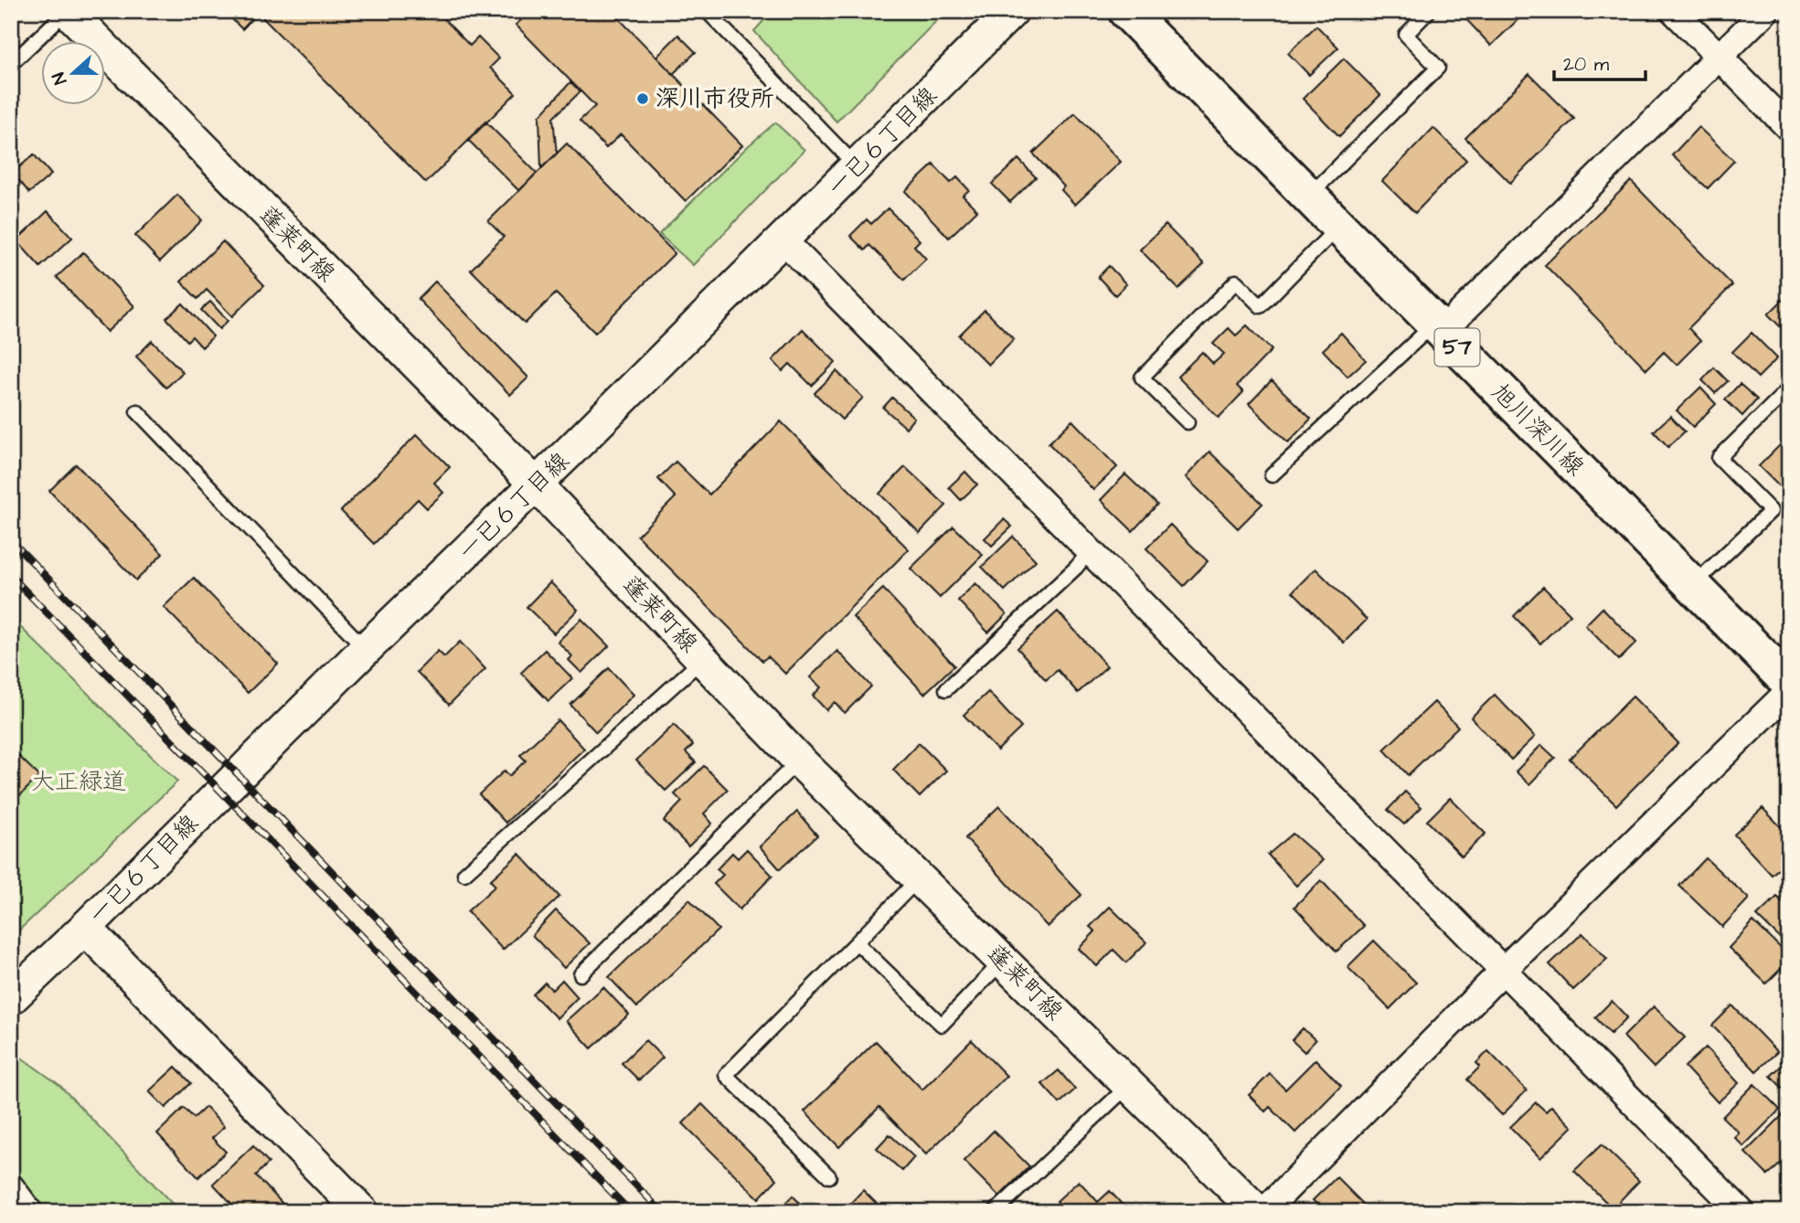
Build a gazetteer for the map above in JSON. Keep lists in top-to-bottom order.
{
  "streets": {
    "main road": ["57", "旭川深川線"],
    "street": ["一已６丁目線", "蓬莱町線"]
  },
  "crossings": [
    ["一已６丁目線", "蓬莱町線"]
  ],
  "parks": ["大正緑道"],
  "places": ["深川市役所"],
  "scale_bar": "20 m",
  "north": "left"
}
